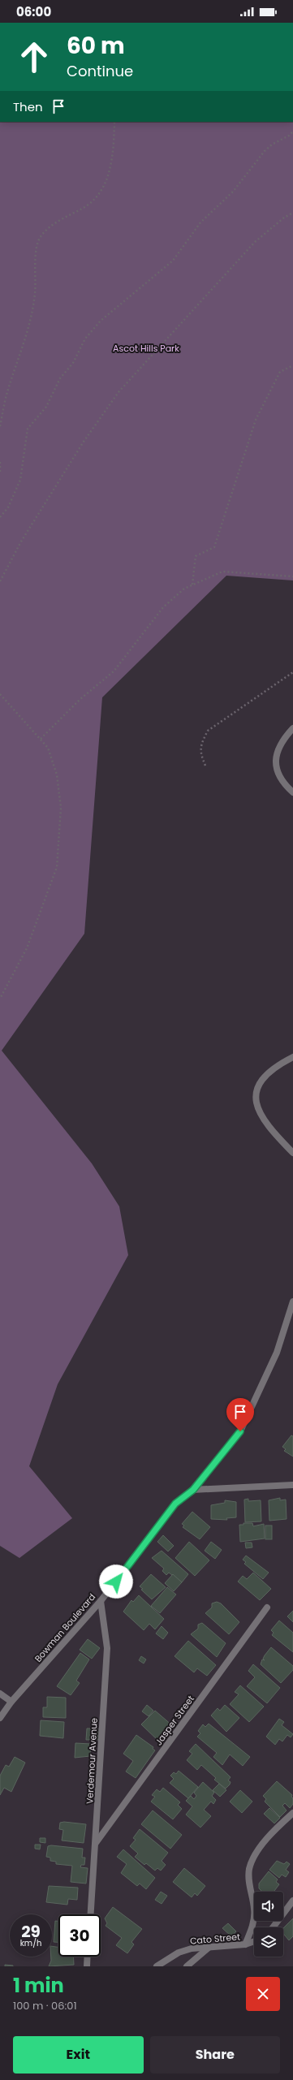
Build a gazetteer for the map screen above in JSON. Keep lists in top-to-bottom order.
{
  "streets": {
    "street": [
      "Bowman Boulevard",
      "Jasper Street",
      "Verdemour Avenue",
      "Cato Street"
    ]
  },
  "crossings": [
    ["Bowman Boulevard", "Verdemour Avenue"],
    ["Jasper Street", "Verdemour Avenue"]
  ],
  "parks": ["Ascot Hills Park"],
  "page": {
    "status": "06:00",
    "turn": ["60 m", "Continue"],
    "then": "Then",
    "speed": "29 km/h",
    "limit": "30",
    "heading": ["1 min", "100 m · 06:01"],
    "buttons": ["Exit", "Share"]
  }
}
